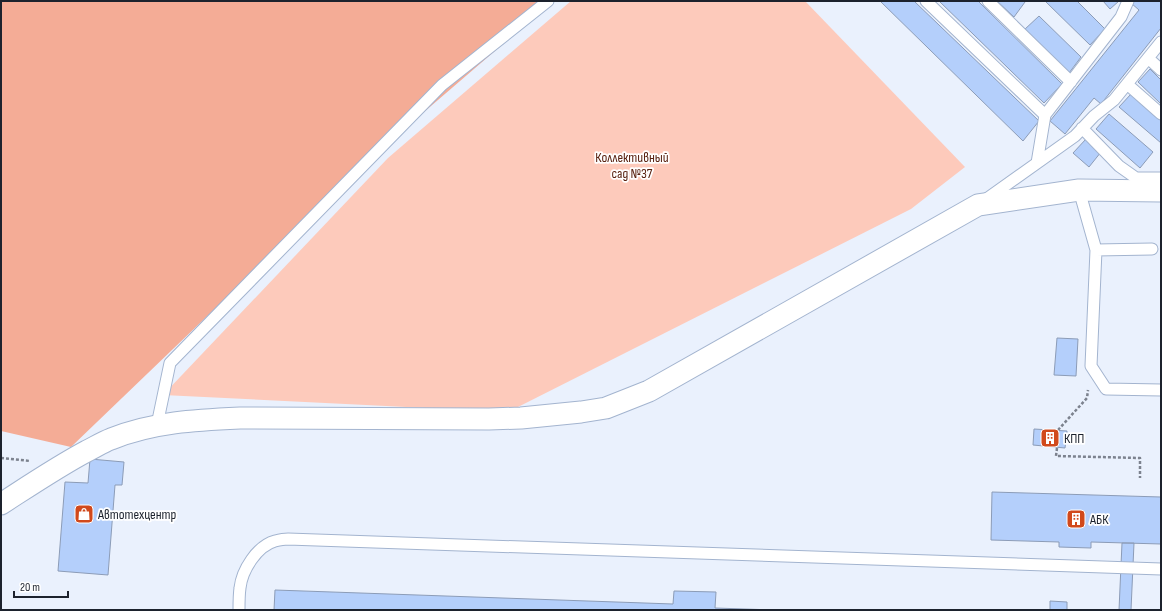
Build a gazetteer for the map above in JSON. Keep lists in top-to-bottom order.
{
  "parks": ["Коллективный сад №37"],
  "places": {
    "building": ["КПП", "АБК"],
    "shop": ["Автотехцентр"]
  },
  "scale_bar": "20 m"
}
